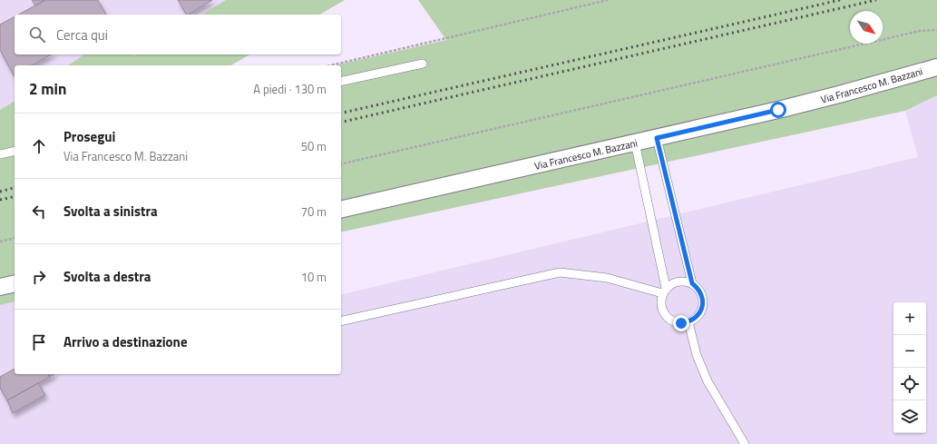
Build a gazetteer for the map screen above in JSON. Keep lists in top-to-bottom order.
{
  "streets": {
    "street": ["Via Francesco M. Bazzani"]
  },
  "north": "bottom right",
  "page": {
    "search": "Cerca qui",
    "heading": ["2 min", "A piedi · 130 m"],
    "list": [
      ["Prosegui", "Via Francesco M. Bazzani", "50 m"],
      ["Svolta a sinistra", "70 m"],
      ["Svolta a destra", "10 m"],
      "Arrivo a destinazione"
    ],
    "map_buttons": ["+", "−"]
  }
}
